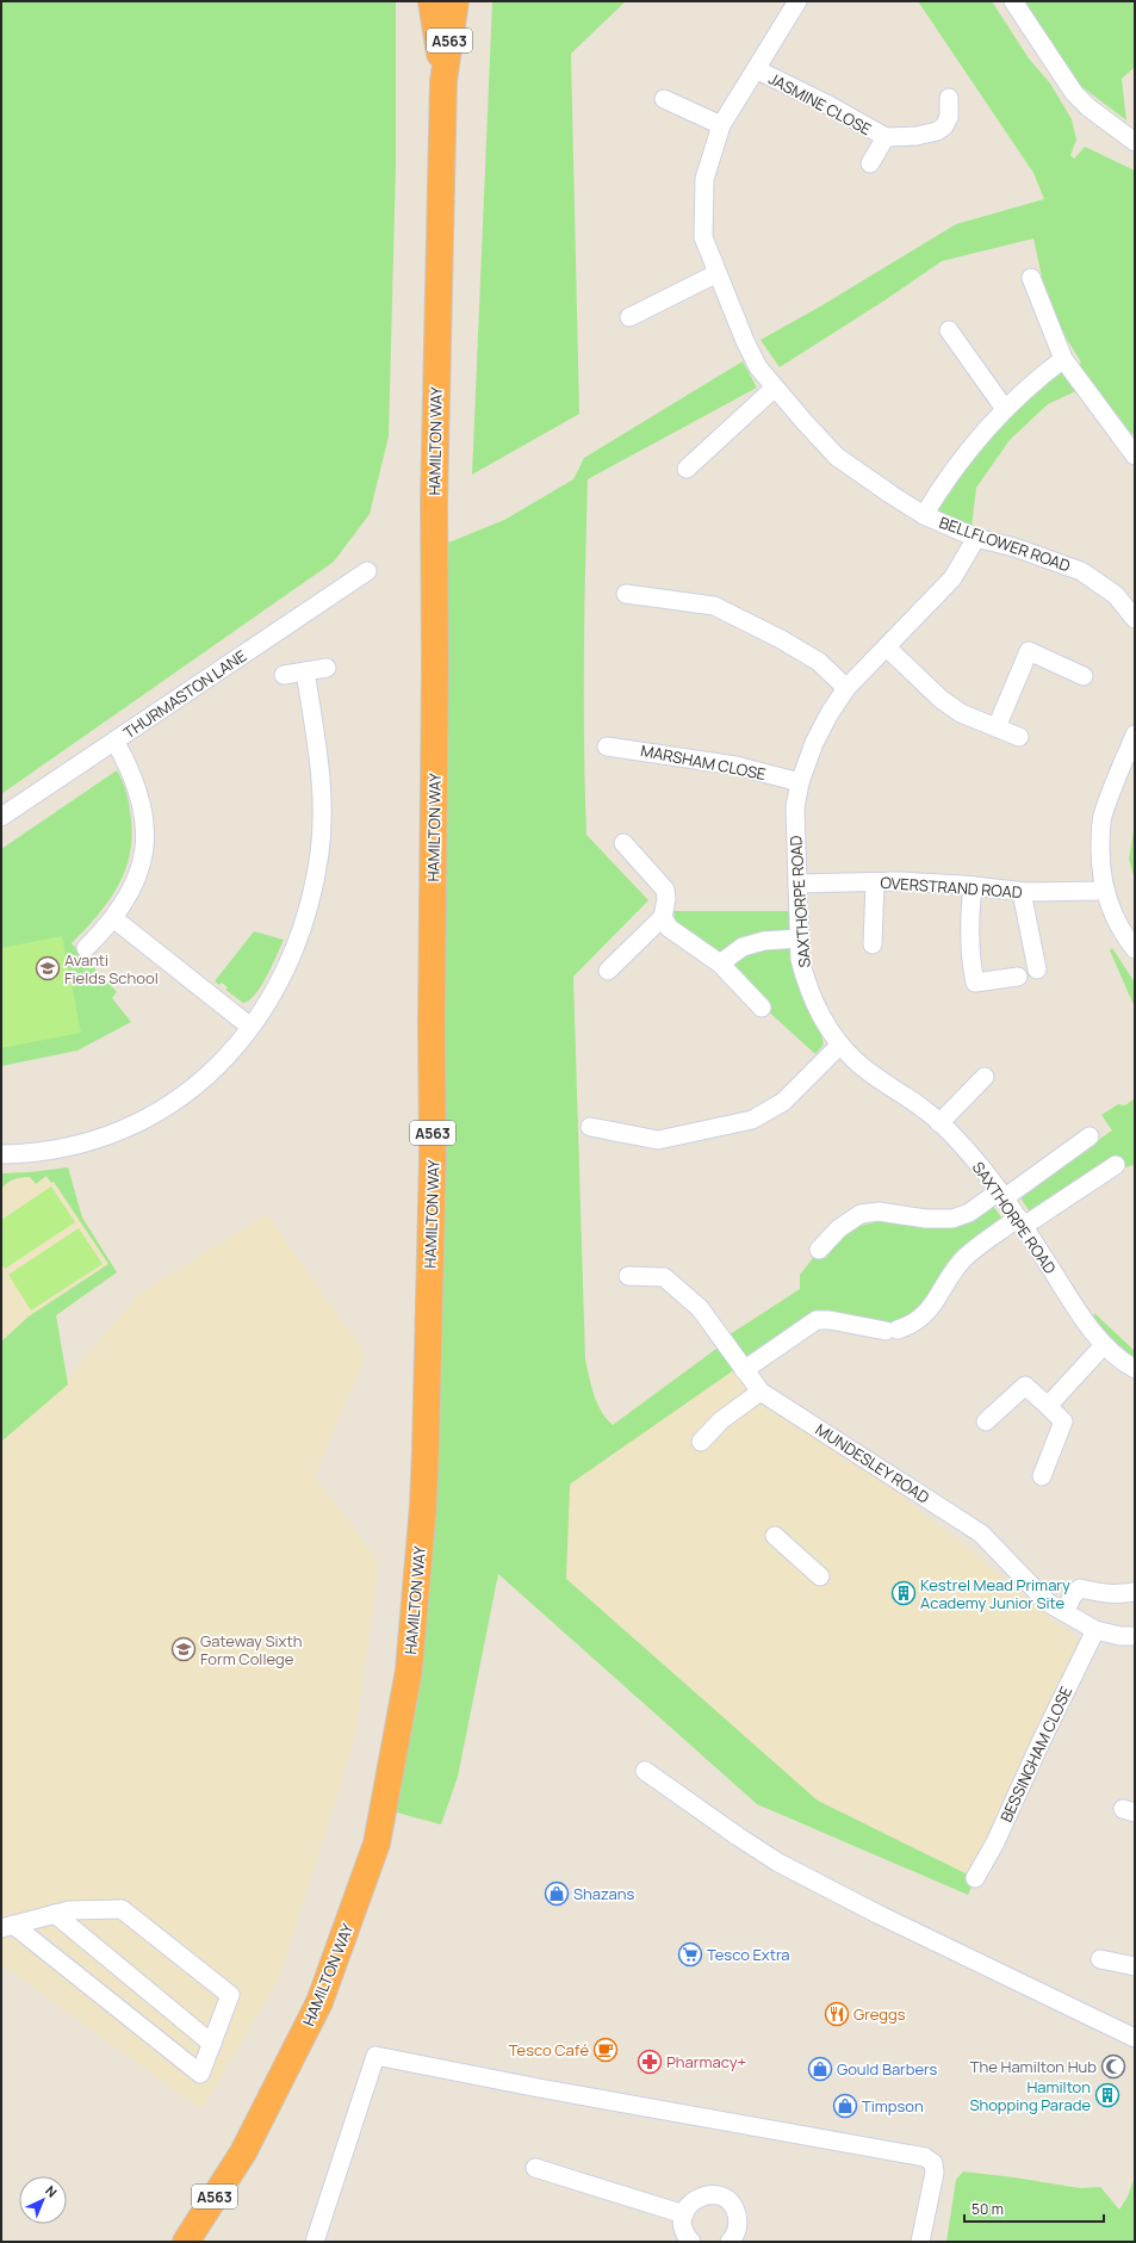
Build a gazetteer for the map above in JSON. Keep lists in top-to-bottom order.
{
  "streets": {
    "highway": ["A563", "HAMILTON WAY"],
    "street": [
      "JASMINE CLOSE",
      "BELLFLOWER ROAD",
      "THURMASTON LANE",
      "MARSHAM CLOSE",
      "OVERSTRAND ROAD",
      "SAXTHORPE ROAD",
      "MUNDESLEY ROAD",
      "BESSINGHAM CLOSE"
    ]
  },
  "crossings": [
    ["JASMINE CLOSE", "BELLFLOWER ROAD"],
    ["BELLFLOWER ROAD", "SAXTHORPE ROAD"],
    ["MARSHAM CLOSE", "SAXTHORPE ROAD"],
    ["OVERSTRAND ROAD", "SAXTHORPE ROAD"],
    ["MUNDESLEY ROAD", "BESSINGHAM CLOSE"]
  ],
  "places": {
    "school or university": ["Avanti Fields School", "Gateway Sixth Form College"],
    "building": ["Kestrel Mead Primary Academy Junior Site", "Hamilton Shopping Parade"],
    "shop": ["Shazans", "Gould Barbers", "Timpson"],
    "supermarket": ["Tesco Extra"],
    "restaurant": ["Greggs"],
    "cafe": ["Tesco Café"],
    "pharmacy": ["Pharmacy+"],
    "mosque": ["The Hamilton Hub"]
  },
  "scale_bar": "50 m",
  "north": "top right"
}
